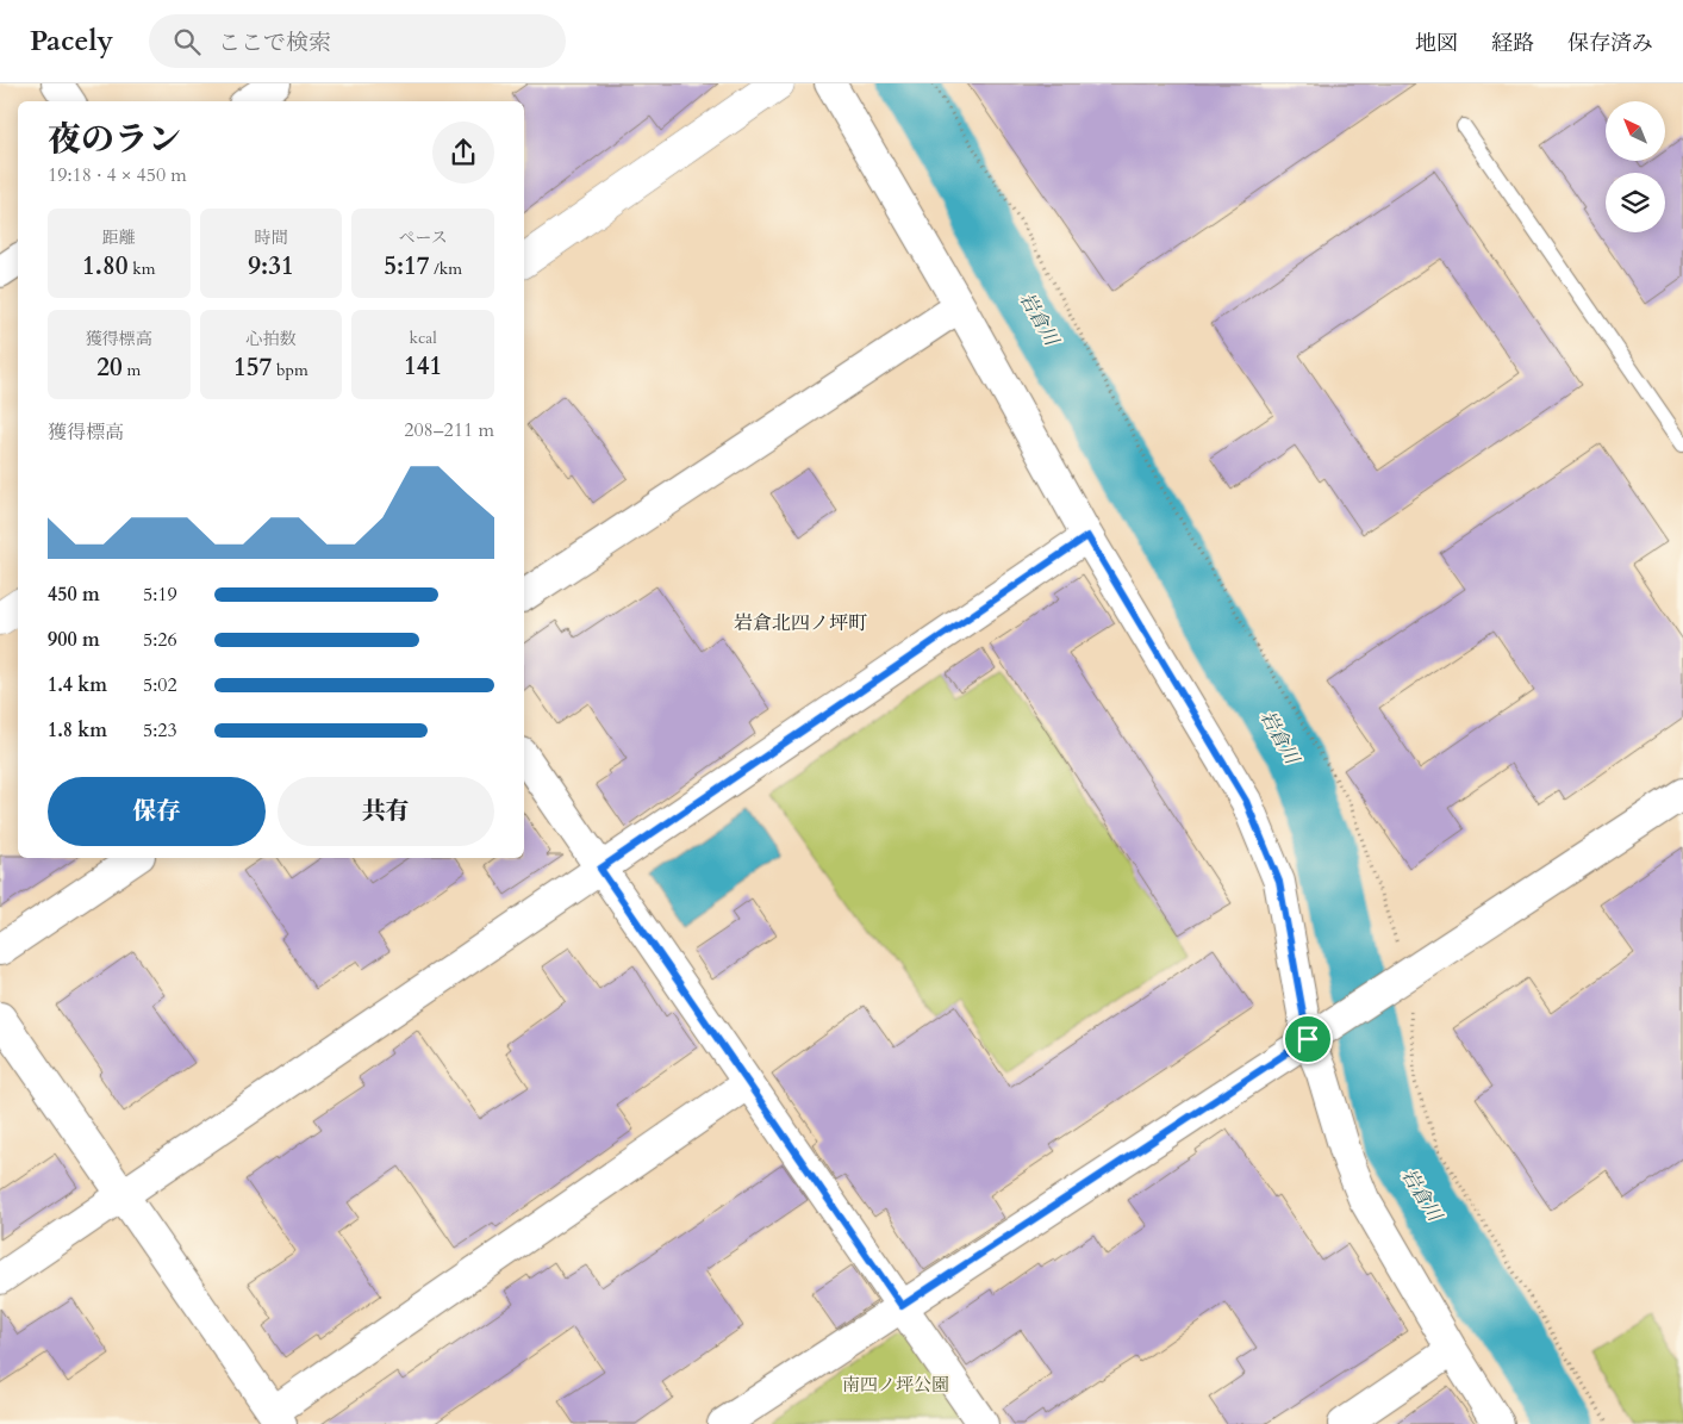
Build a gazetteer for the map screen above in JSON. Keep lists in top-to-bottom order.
{
  "districts": ["岩倉北四ノ坪町"],
  "water": ["岩倉川"],
  "parks": ["南四ノ坪公園"],
  "north": "top left",
  "page": {
    "header": "Pacely",
    "search": "ここで検索",
    "nav": ["地図", "経路", "保存済み"],
    "heading": ["夜のラン", "19:18 · 4 × 450 m"],
    "stats": [
      ["距離", "1.80 km"],
      ["時間", "9:31"],
      ["ペース", "5:17 /km"],
      ["獲得標高", "20 m"],
      ["心拍数", "157 bpm"],
      ["kcal", "141"]
    ],
    "chart": ["獲得標高", "208–211 m"],
    "list": [
      {
        "name": "450 m",
        "note": "5:19"
      },
      {
        "name": "900 m",
        "note": "5:26"
      },
      {
        "name": "1.4 km",
        "note": "5:02"
      },
      {
        "name": "1.8 km",
        "note": "5:23"
      }
    ],
    "buttons": ["保存", "共有"]
  }
}
